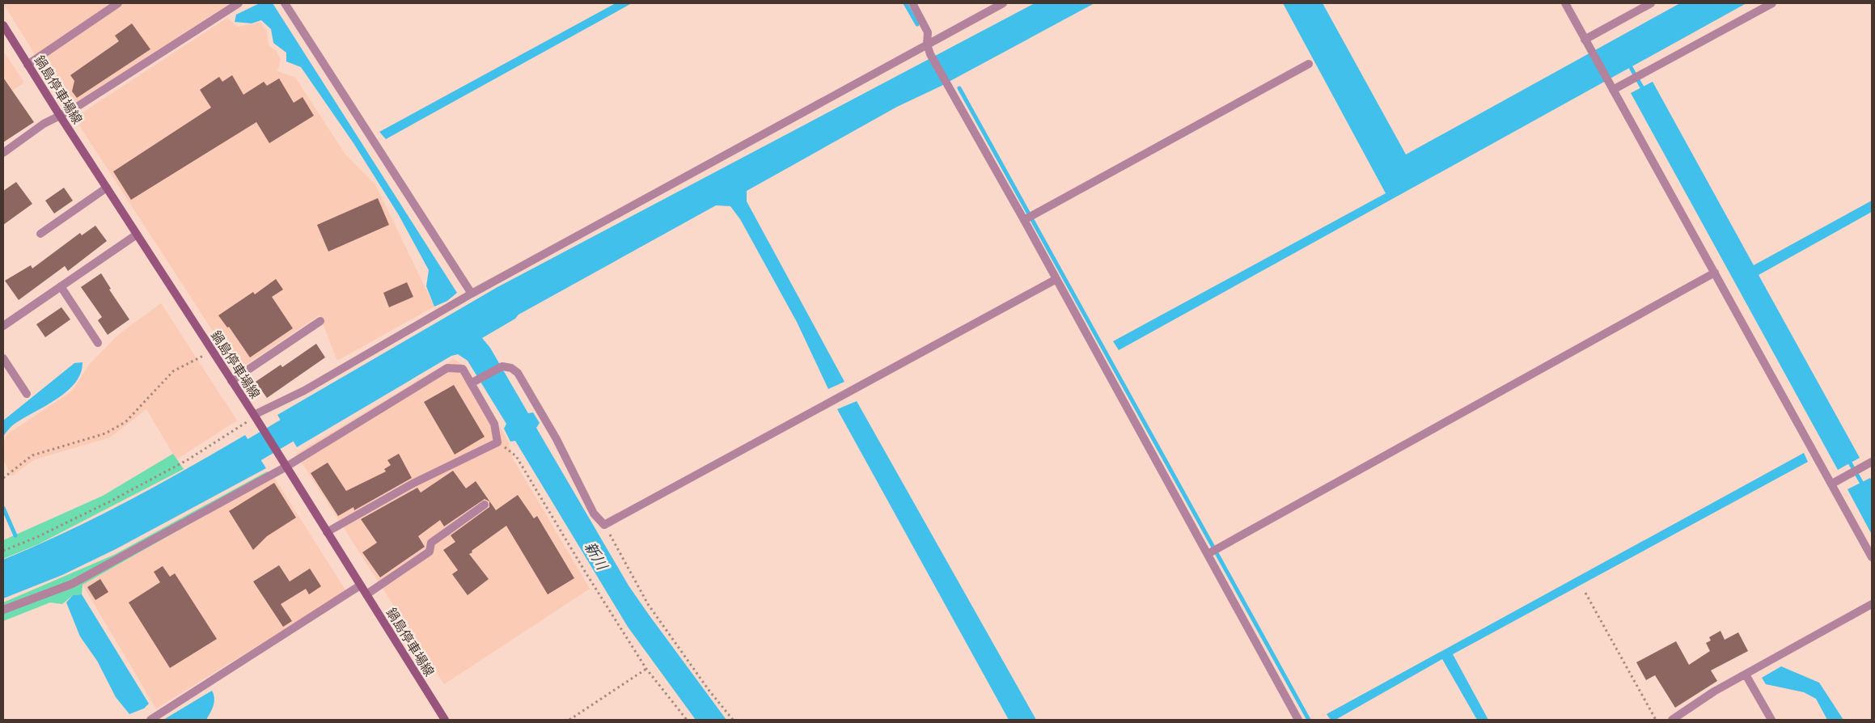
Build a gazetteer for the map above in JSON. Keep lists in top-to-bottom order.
{
  "streets": {
    "main road": ["鍋島停車場線"]
  },
  "water": ["新川"]
}
